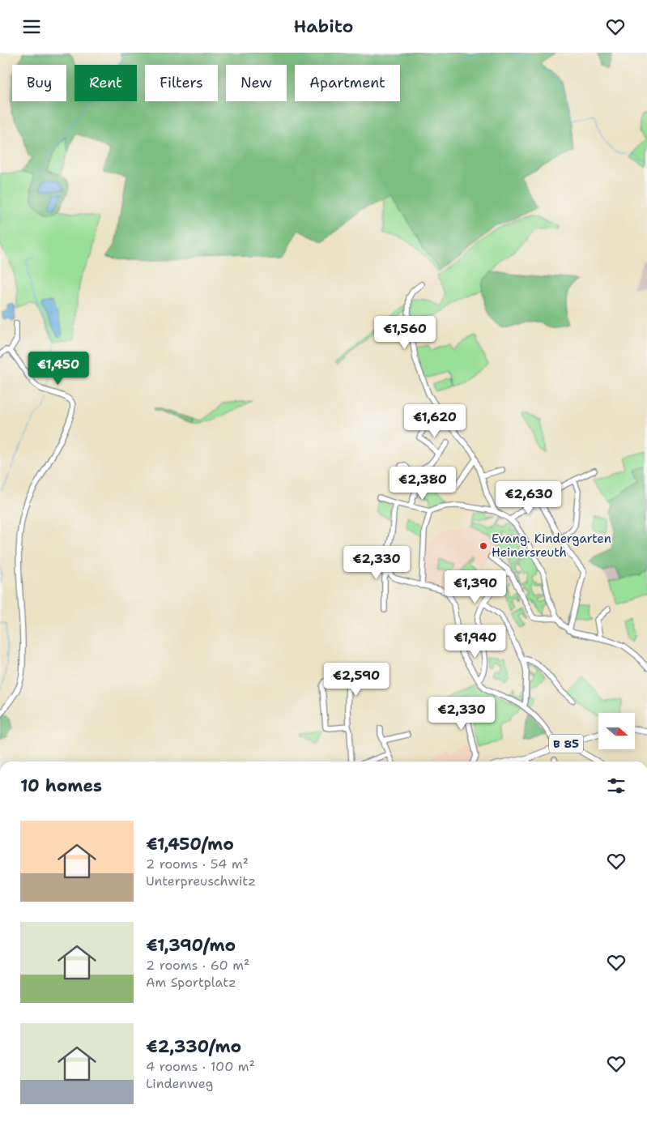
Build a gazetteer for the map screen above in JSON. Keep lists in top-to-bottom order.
{
  "streets": {
    "main road": ["B 85"]
  },
  "places": ["Evang. Kindergarten Heinersreuth"],
  "north": "right",
  "page": {
    "header": "Habito",
    "chip": [
      "Buy",
      "Rent",
      "Filters",
      "New",
      "Apartment"
    ],
    "price": [
      "€1,560",
      "€1,450",
      "€1,620",
      "€2,380",
      "€2,630",
      "€2,330",
      "€1,390",
      "€1,940",
      "€2,590",
      "€2,330"
    ],
    "heading": "10 homes",
    "list": [
      {
        "name": "€1,450/mo",
        "note": "2 rooms · 54 m² · Unterpreuschwitz"
      },
      {
        "name": "€1,390/mo",
        "note": "2 rooms · 60 m² · Am Sportplatz"
      },
      {
        "name": "€2,330/mo",
        "note": "4 rooms · 100 m² · Lindenweg"
      }
    ]
  }
}
